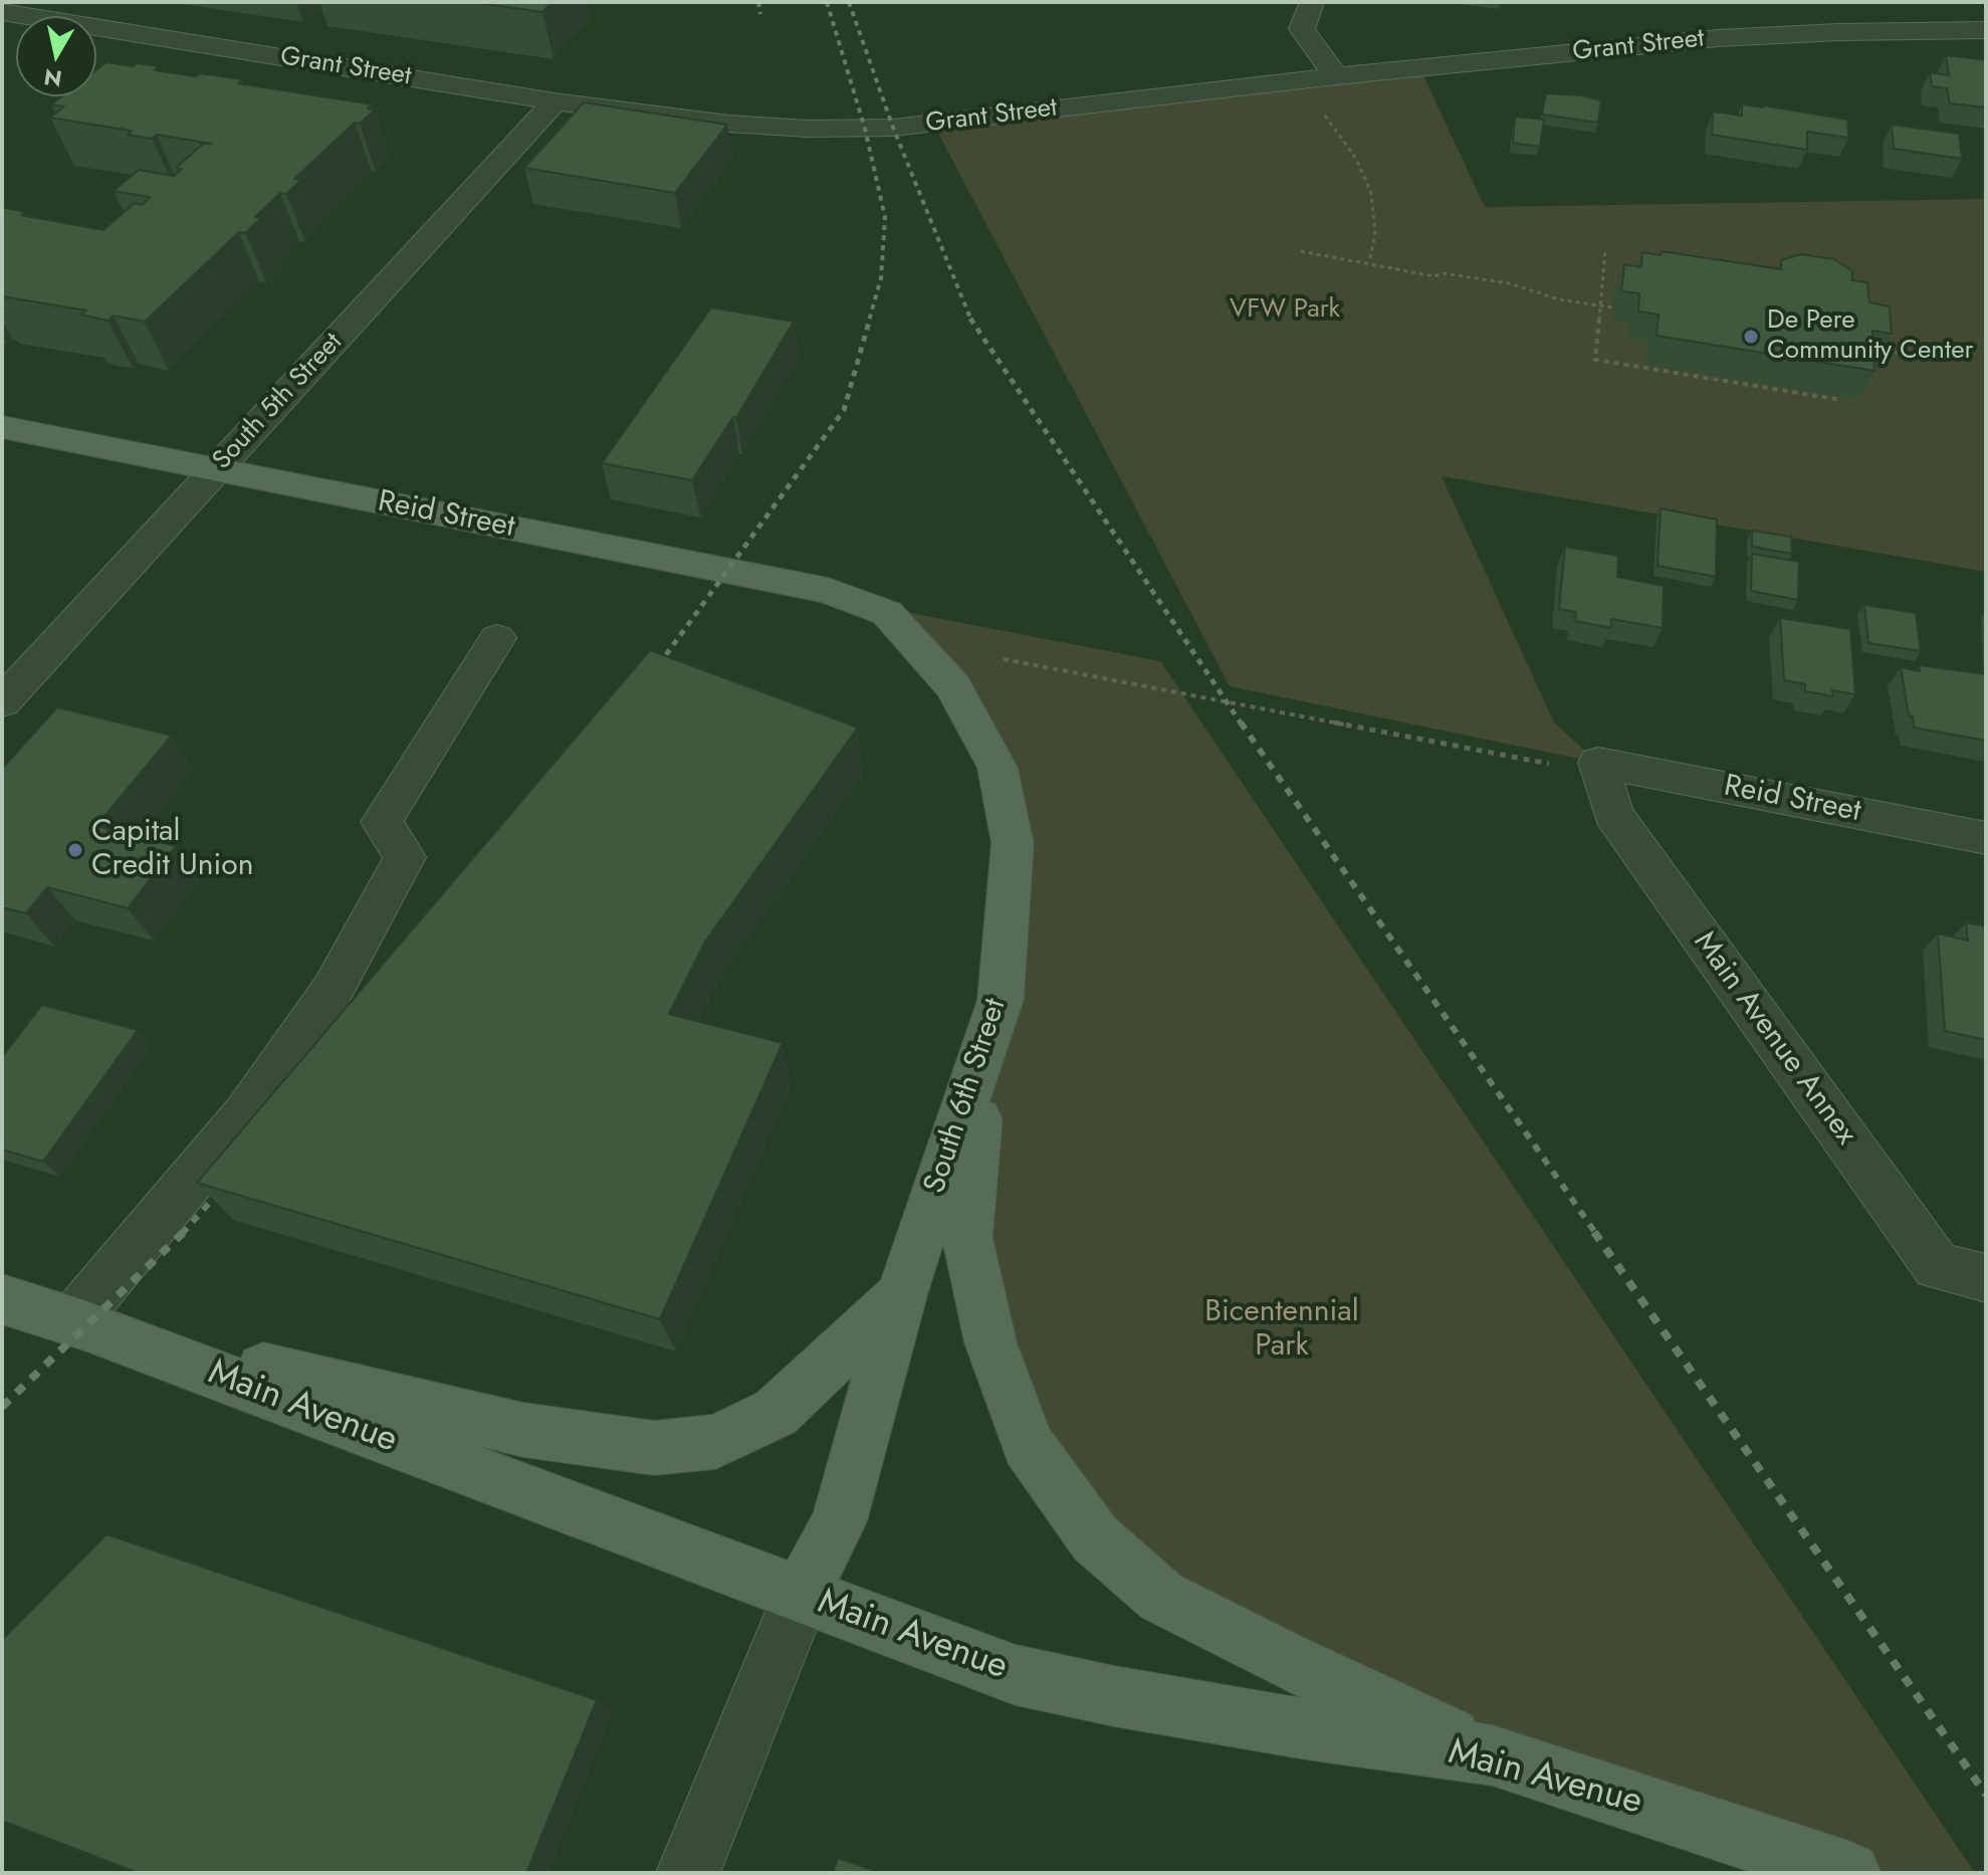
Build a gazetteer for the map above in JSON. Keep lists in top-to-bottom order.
{
  "streets": {
    "main road": ["Reid Street", "South 6th Street", "Main Avenue"],
    "street": ["Grant Street", "South 5th Street", "Main Avenue Annex"]
  },
  "crossings": [
    ["Grant Street", "South 5th Street"],
    ["South 5th Street", "Reid Street"],
    ["Reid Street", "Main Avenue Annex"],
    ["Reid Street", "South 6th Street"],
    ["South 6th Street", "Main Avenue"]
  ],
  "parks": ["VFW Park", "Bicentennial Park"],
  "places": ["De Pere Community Center", "Capital Credit Union"],
  "north": "bottom"
}
